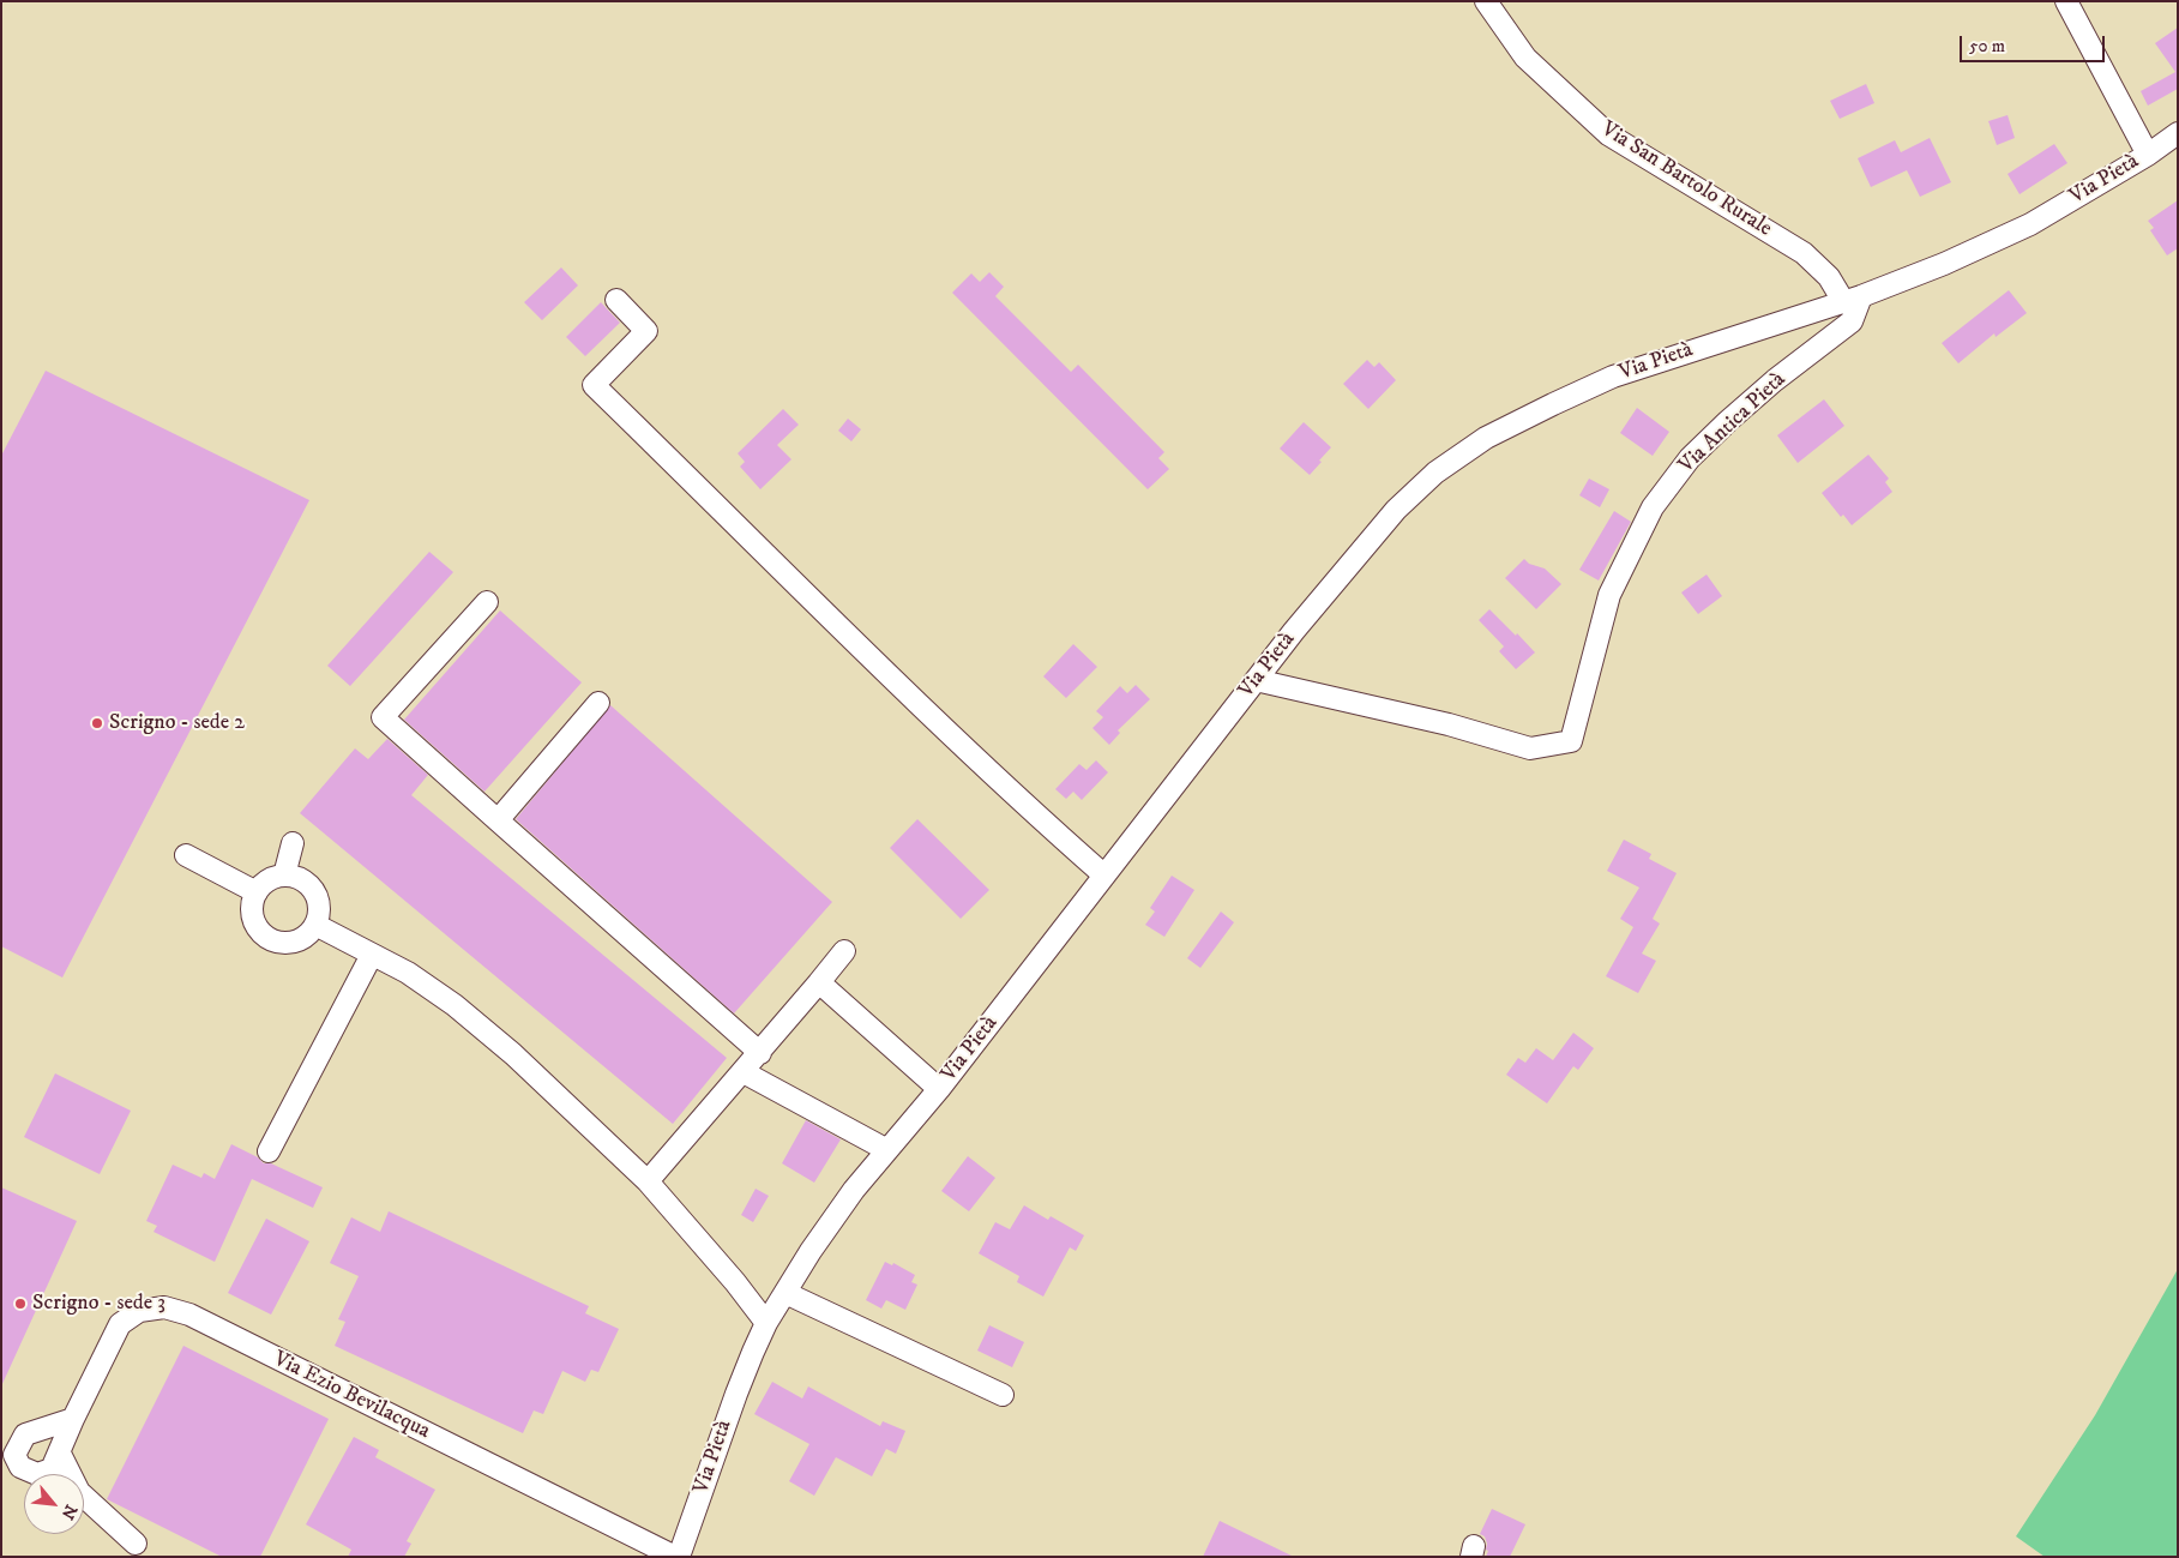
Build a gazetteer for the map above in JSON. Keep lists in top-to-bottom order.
{
  "streets": {
    "street": [
      "Via San Bartolo Rurale",
      "Via Pietà",
      "Via Antica Pietà",
      "Via Ezio Bevilacqua"
    ]
  },
  "crossings": [
    ["Via San Bartolo Rurale", "Via Pietà"],
    ["Via San Bartolo Rurale", "Via Antica Pietà"],
    ["Via Pietà", "Via Antica Pietà"],
    ["Via Pietà", "Via Ezio Bevilacqua"]
  ],
  "places": ["Scrigno - sede 2", "Scrigno - sede 3"],
  "scale_bar": "50 m",
  "north": "bottom right"
}
